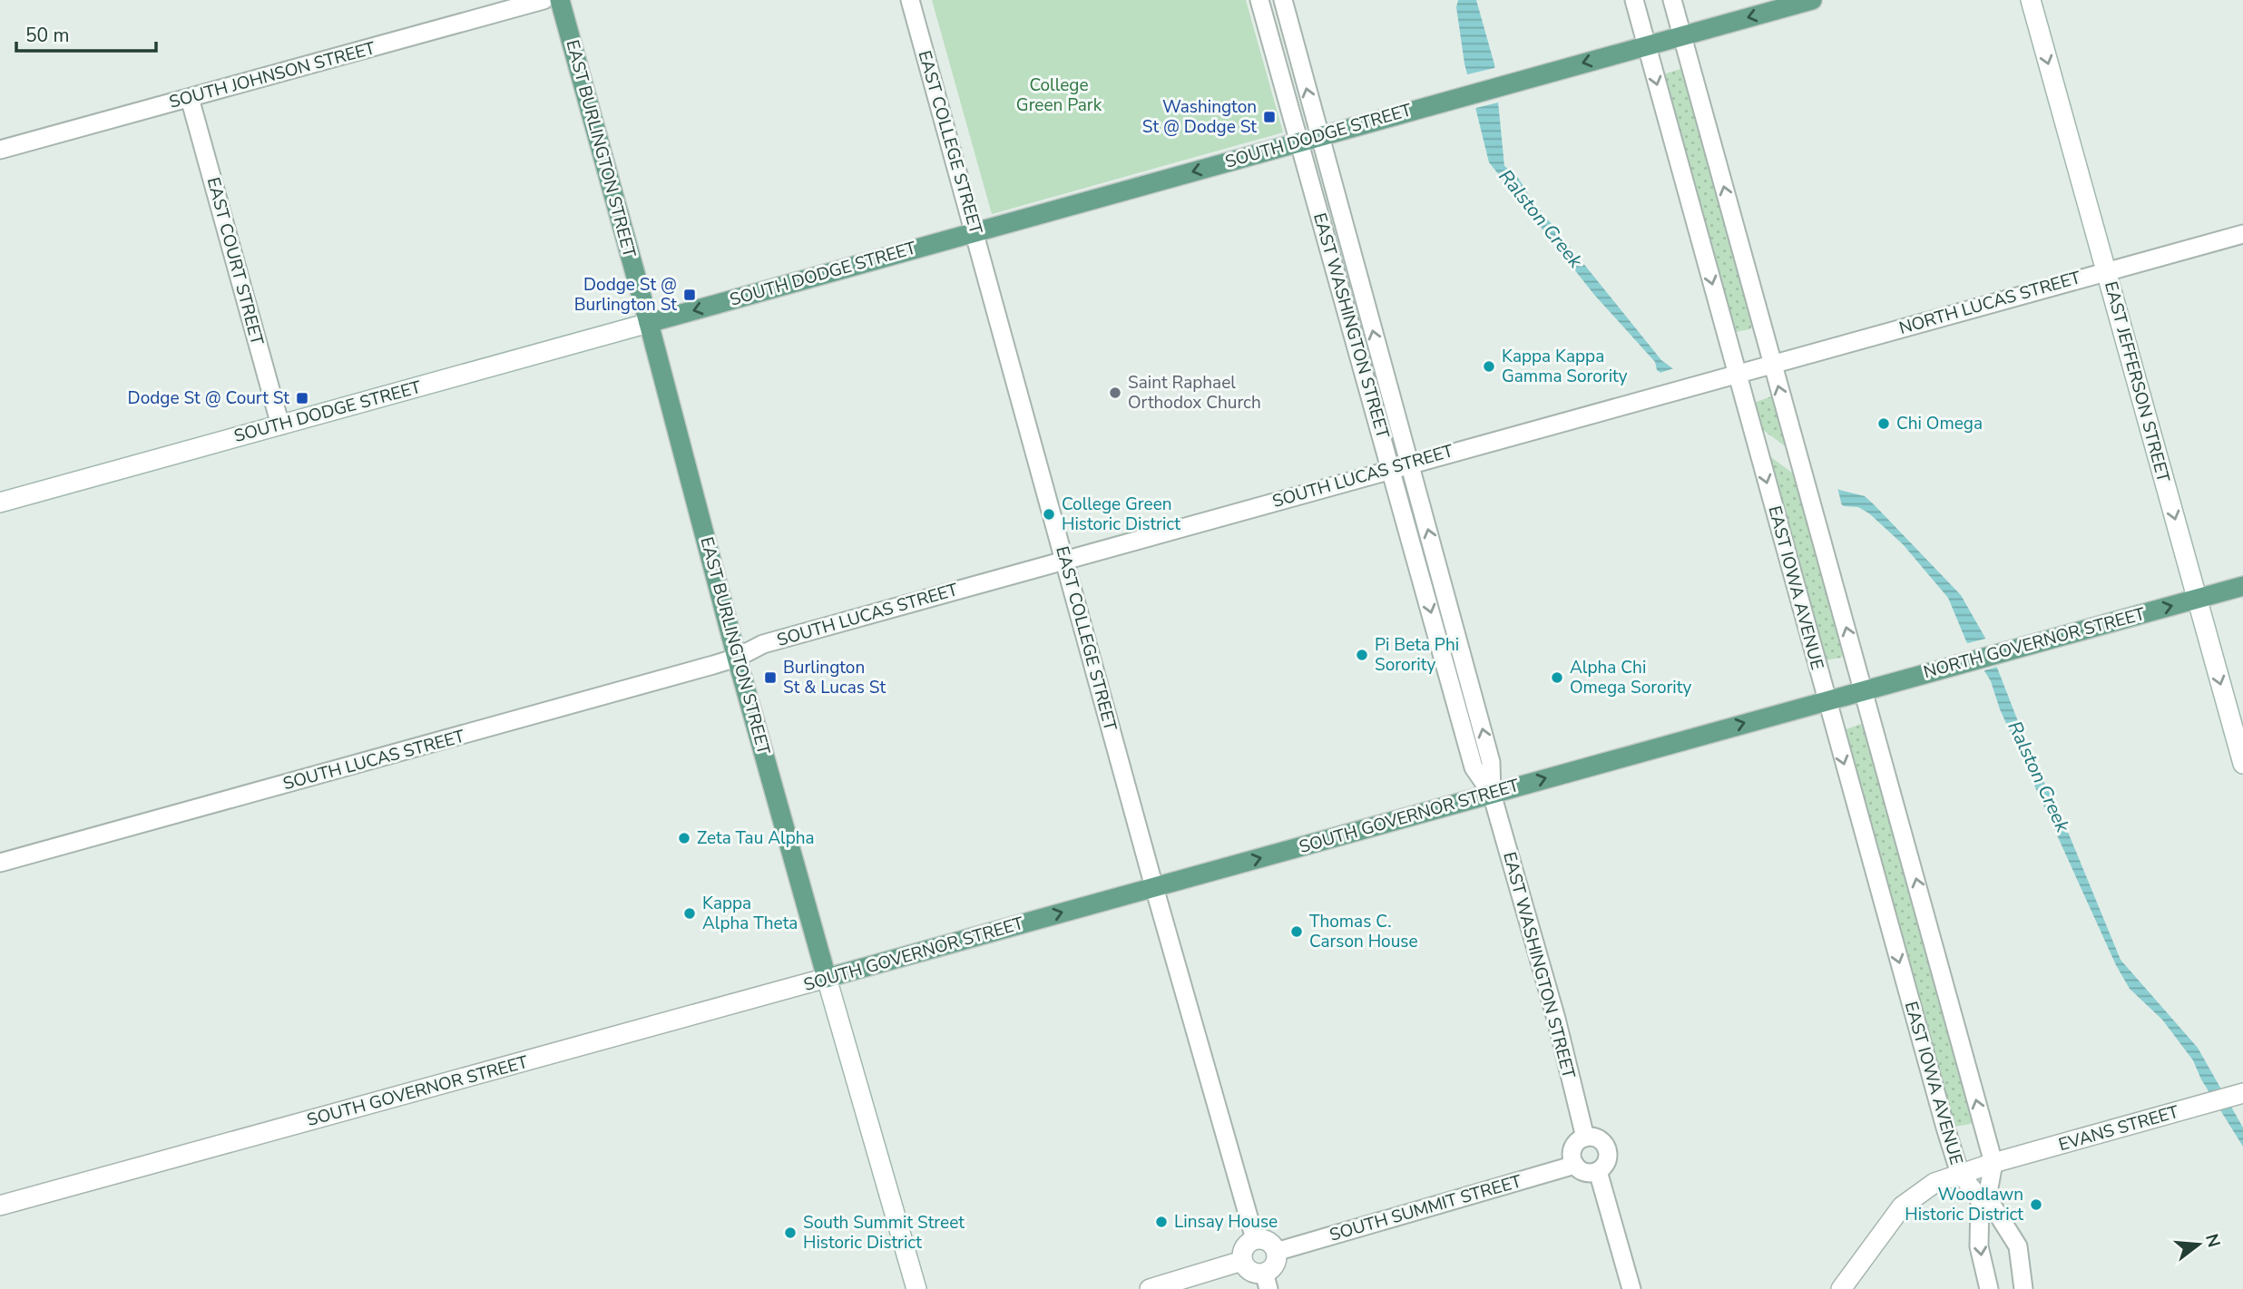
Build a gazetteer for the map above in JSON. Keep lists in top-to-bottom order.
{
  "streets": {
    "main road": [
      "SOUTH DODGE STREET",
      "EAST BURLINGTON STREET",
      "EAST JEFFERSON STREET",
      "NORTH GOVERNOR STREET",
      "SOUTH GOVERNOR STREET",
      "EVANS STREET"
    ],
    "street": [
      "SOUTH JOHNSON STREET",
      "EAST COLLEGE STREET",
      "EAST COURT STREET",
      "NORTH LUCAS STREET",
      "EAST WASHINGTON STREET",
      "SOUTH LUCAS STREET",
      "EAST IOWA AVENUE",
      "SOUTH SUMMIT STREET"
    ]
  },
  "crossings": [
    ["SOUTH JOHNSON STREET", "EAST COURT STREET"],
    ["SOUTH DODGE STREET", "EAST COLLEGE STREET"],
    ["SOUTH DODGE STREET", "EAST BURLINGTON STREET"],
    ["SOUTH DODGE STREET", "EAST COURT STREET"],
    ["SOUTH DODGE STREET", "EAST WASHINGTON STREET"],
    ["SOUTH DODGE STREET", "EAST IOWA AVENUE"],
    ["EAST COLLEGE STREET", "SOUTH LUCAS STREET"],
    ["EAST COLLEGE STREET", "SOUTH GOVERNOR STREET"],
    ["EAST COLLEGE STREET", "SOUTH SUMMIT STREET"],
    ["EAST BURLINGTON STREET", "SOUTH LUCAS STREET"],
    ["EAST BURLINGTON STREET", "SOUTH GOVERNOR STREET"],
    ["NORTH LUCAS STREET", "EAST JEFFERSON STREET"],
    ["NORTH LUCAS STREET", "SOUTH LUCAS STREET"],
    ["NORTH LUCAS STREET", "EAST IOWA AVENUE"],
    ["EAST WASHINGTON STREET", "SOUTH LUCAS STREET"],
    ["EAST WASHINGTON STREET", "SOUTH GOVERNOR STREET"],
    ["EAST WASHINGTON STREET", "SOUTH SUMMIT STREET"],
    ["EAST JEFFERSON STREET", "NORTH GOVERNOR STREET"],
    ["SOUTH LUCAS STREET", "EAST IOWA AVENUE"],
    ["EAST IOWA AVENUE", "NORTH GOVERNOR STREET"],
    ["EAST IOWA AVENUE", "SOUTH GOVERNOR STREET"],
    ["EAST IOWA AVENUE", "EVANS STREET"],
    ["NORTH GOVERNOR STREET", "SOUTH GOVERNOR STREET"]
  ],
  "one_way": [
    "SOUTH DODGE STREET",
    "EAST JEFFERSON STREET",
    "NORTH GOVERNOR STREET",
    "SOUTH GOVERNOR STREET"
  ],
  "water": ["Ralston Creek"],
  "parks": ["College Green Park"],
  "places": {
    "transit": [
      "Washington St @ Dodge St",
      "Dodge St @ Burlington St",
      "Dodge St @ Court St",
      "Burlington St & Lucas St"
    ],
    "other": [
      "Kappa Kappa Gamma Sorority",
      "Saint Raphael Orthodox Church",
      "Chi Omega",
      "College Green Historic District",
      "Pi Beta Phi Sorority",
      "Alpha Chi Omega Sorority",
      "Zeta Tau Alpha",
      "Kappa Alpha Theta",
      "Thomas C. Carson House",
      "Woodlawn Historic District",
      "Linsay House",
      "South Summit Street Historic District"
    ]
  },
  "scale_bar": "50 m",
  "north": "right"
}
